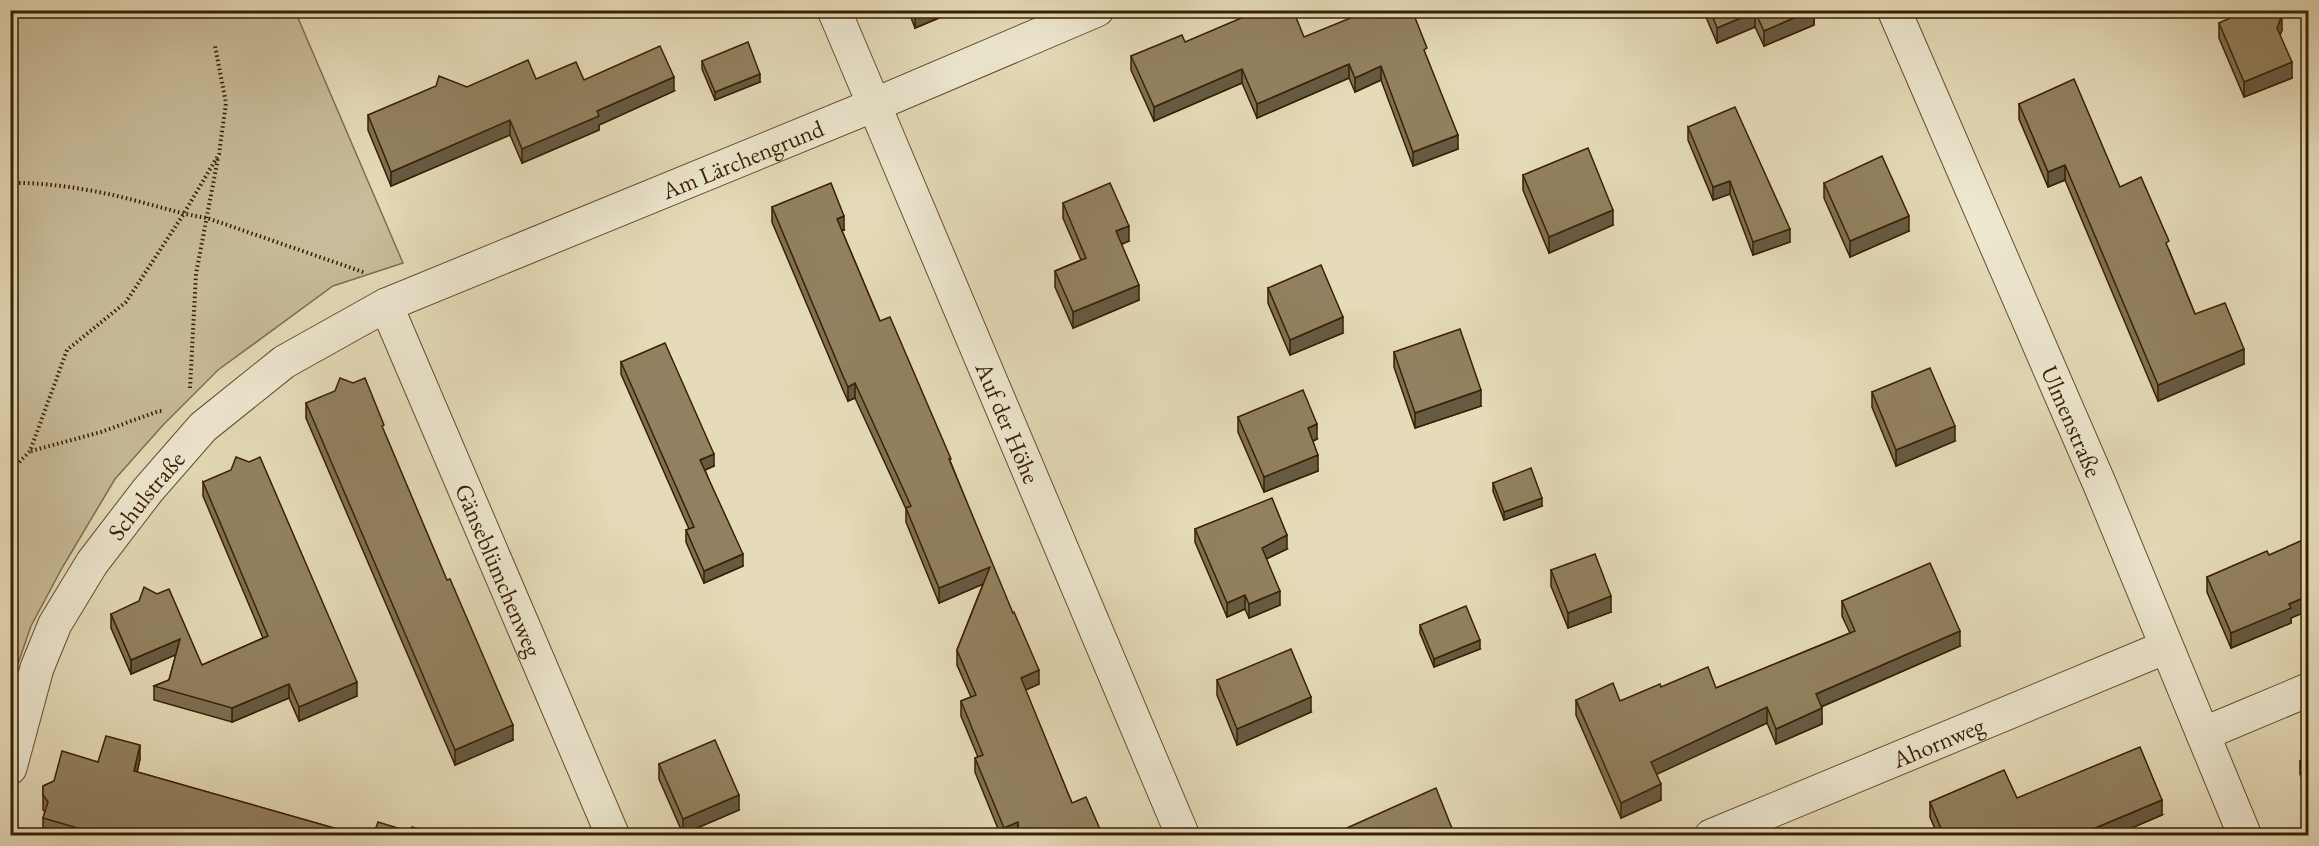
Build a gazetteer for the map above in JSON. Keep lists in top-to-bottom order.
{
  "streets": {
    "street": [
      "Am Lärchengrund",
      "Ulmenstraße",
      "Auf der Höhe",
      "Schulstraße",
      "Gänseblümchenweg",
      "Ahornweg"
    ]
  },
  "crossings": [
    ["Am Lärchengrund", "Auf der Höhe"],
    ["Am Lärchengrund", "Schulstraße"],
    ["Am Lärchengrund", "Gänseblümchenweg"],
    ["Ulmenstraße", "Ahornweg"],
    ["Schulstraße", "Gänseblümchenweg"]
  ]
}
